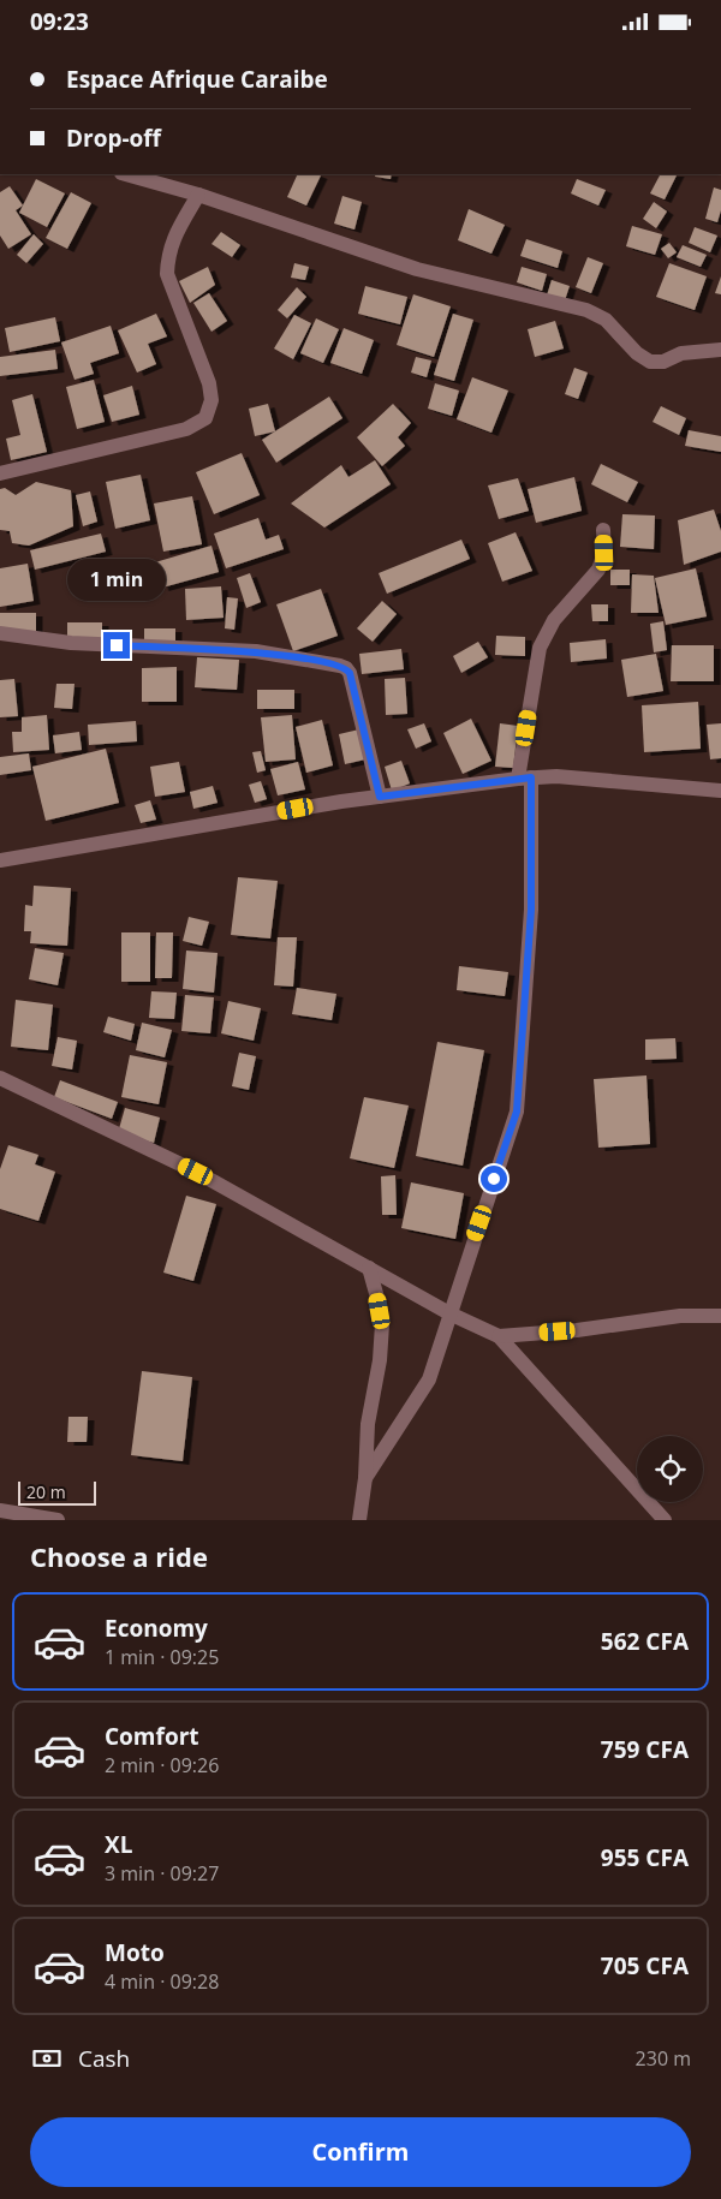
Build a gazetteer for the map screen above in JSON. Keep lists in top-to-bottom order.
{
  "scale_bar": "20 m",
  "page": {
    "status": "09:23",
    "banner": ["Espace Afrique Caraibe", "Drop-off"],
    "bubble": "1 min",
    "scale": "20 m",
    "heading": "Choose a ride",
    "list": [
      {
        "name": "Economy",
        "note": "1 min · 09:25",
        "value": "562 CFA"
      },
      {
        "name": "Comfort",
        "note": "2 min · 09:26",
        "value": "759 CFA"
      },
      {
        "name": "XL",
        "note": "3 min · 09:27",
        "value": "955 CFA"
      },
      {
        "name": "Moto",
        "note": "4 min · 09:28",
        "value": "705 CFA"
      }
    ],
    "pay": ["Cash", "230 m"],
    "buttons": "Confirm"
  }
}
